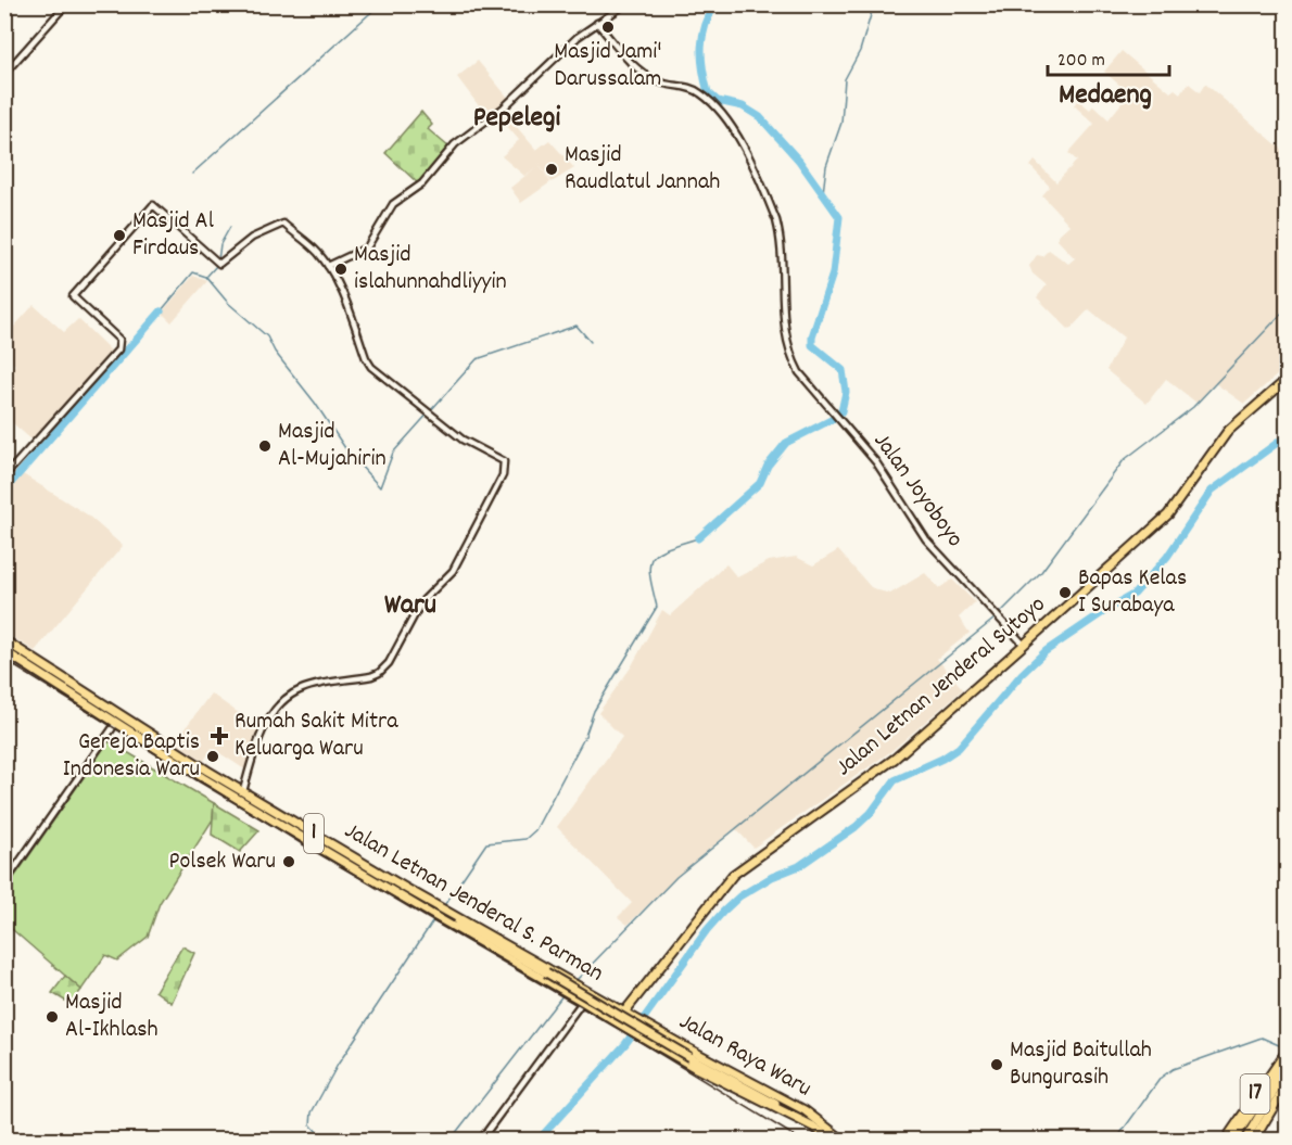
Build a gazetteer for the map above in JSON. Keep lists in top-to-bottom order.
{
  "streets": {
    "highway": [
      "Jalan Letnan Jenderal Sutoyo",
      "1",
      "Jalan Letnan Jenderal S. Parman",
      "Jalan Raya Waru",
      "17"
    ],
    "street": ["Jalan Joyoboyo"]
  },
  "crossings": [
    ["Jalan Joyoboyo", "Jalan Letnan Jenderal Sutoyo"],
    ["Jalan Letnan Jenderal Sutoyo", "Jalan Letnan Jenderal S. Parman"],
    ["Jalan Letnan Jenderal Sutoyo", "Jalan Raya Waru"],
    ["1", "Jalan Letnan Jenderal S. Parman"],
    ["1", "Jalan Raya Waru"],
    ["Jalan Letnan Jenderal S. Parman", "Jalan Raya Waru"]
  ],
  "districts": ["Medaeng", "Pepelegi", "Waru"],
  "places": {
    "other": [
      "Masjid Jami' Darussalam",
      "Masjid Raudlatul Jannah",
      "Masjid Al Firdaus",
      "Masjid islahunnahdliyyin",
      "Masjid Al-Mujahirin",
      "Bapas Kelas I Surabaya",
      "Gereja Baptis Indonesia Waru",
      "Polsek Waru",
      "Masjid Al-Ikhlash",
      "Masjid Baitullah Bungurasih"
    ],
    "health": ["Rumah Sakit Mitra Keluarga Waru"]
  },
  "scale_bar": "200 m"
}
